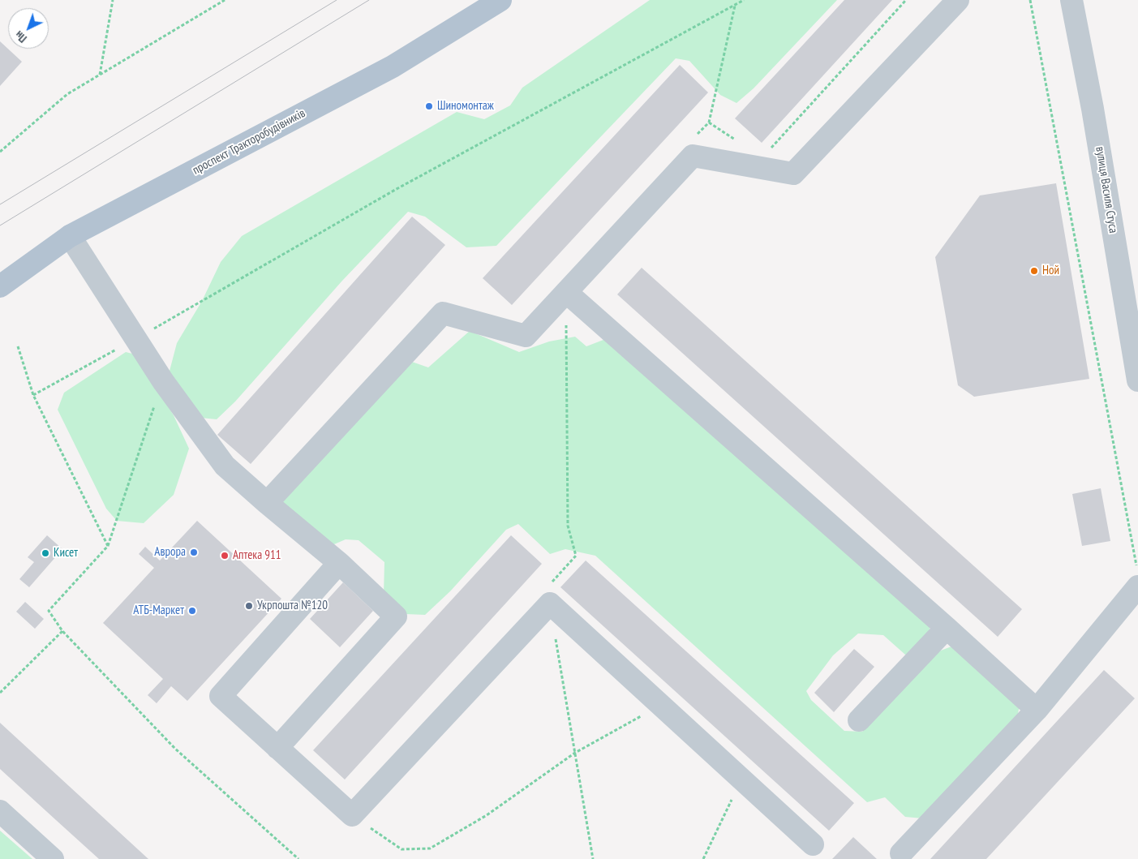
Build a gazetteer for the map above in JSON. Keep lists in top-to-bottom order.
{
  "streets": {
    "main road": ["проспект Тракторобудівників"],
    "street": ["вулиця Василя Стуса"]
  },
  "places": [
    "Шиномонтаж",
    "Ной",
    "Аврора",
    "Кисет",
    "Аптека 911",
    "Укрпошта №120",
    "АТБ-Маркет"
  ],
  "north": "bottom left"
}
